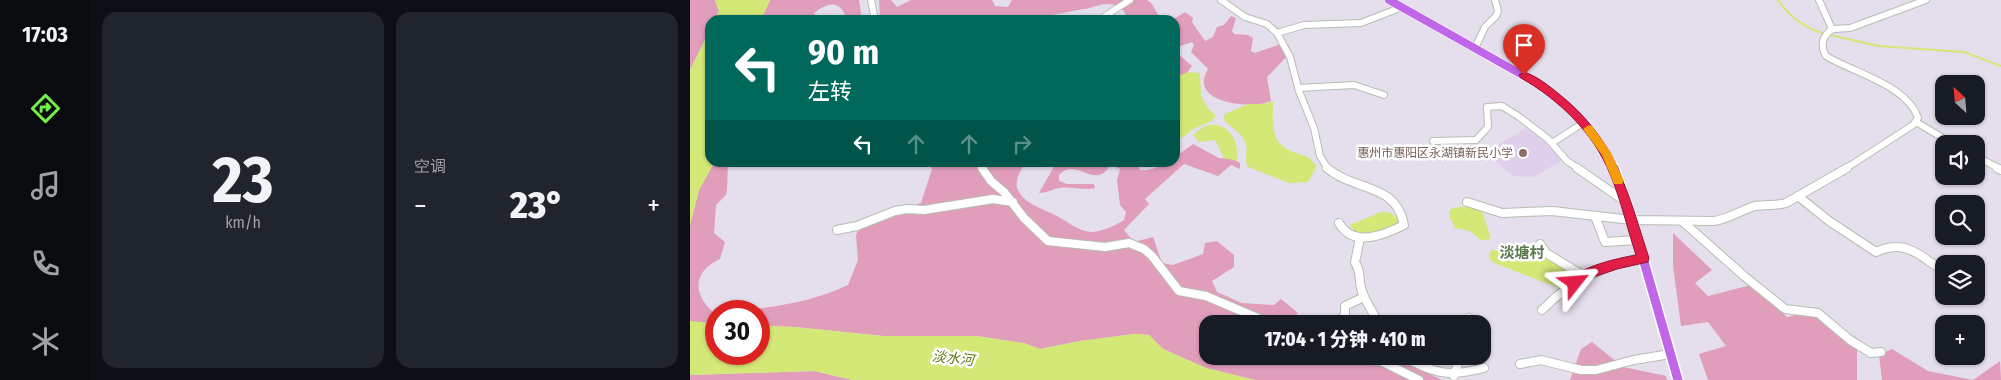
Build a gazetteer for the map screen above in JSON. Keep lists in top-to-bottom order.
{
  "districts": ["淡塘村"],
  "water": ["淡水河"],
  "places": ["惠州市惠阳区永湖镇新民小学"],
  "north": "top left",
  "page": {
    "tabs": "17:03",
    "tile": [
      ["23", "km/h"],
      "空调"
    ],
    "turn": ["90 m", "左转"],
    "map_buttons": "+",
    "heat": ["−", "23°", "+"],
    "limit": "30",
    "trip": "17:04 · 1 分钟 · 410 m"
  }
}
